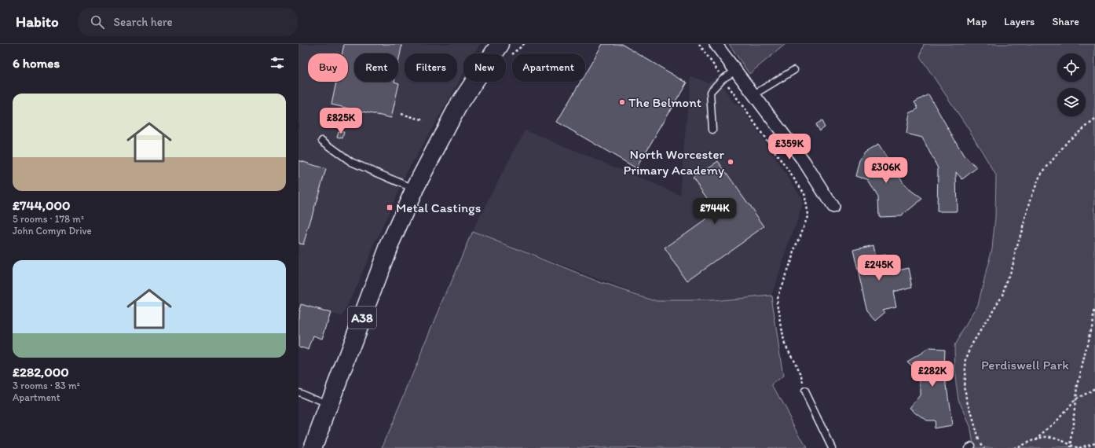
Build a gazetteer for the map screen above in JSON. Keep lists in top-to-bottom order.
{
  "streets": {
    "main road": ["A38"]
  },
  "parks": ["Perdiswell Park"],
  "places": {
    "other": ["The Belmont", "North Worcester Primary Academy"],
    "transit": ["Metal Castings"]
  },
  "page": {
    "header": "Habito",
    "search": "Search here",
    "nav": ["Map", "Layers", "Share"],
    "heading": "6 homes",
    "chip": [
      "Buy",
      "Rent",
      "Filters",
      "New",
      "Apartment"
    ],
    "list": [
      {
        "name": "£744,000",
        "note": "5 rooms · 178 m² · John Comyn Drive"
      },
      {
        "name": "£282,000",
        "note": "3 rooms · 83 m² · Apartment"
      }
    ],
    "price": [
      "£825K",
      "£359K",
      "£306K",
      "£744K",
      "£245K",
      "£282K"
    ]
  }
}
